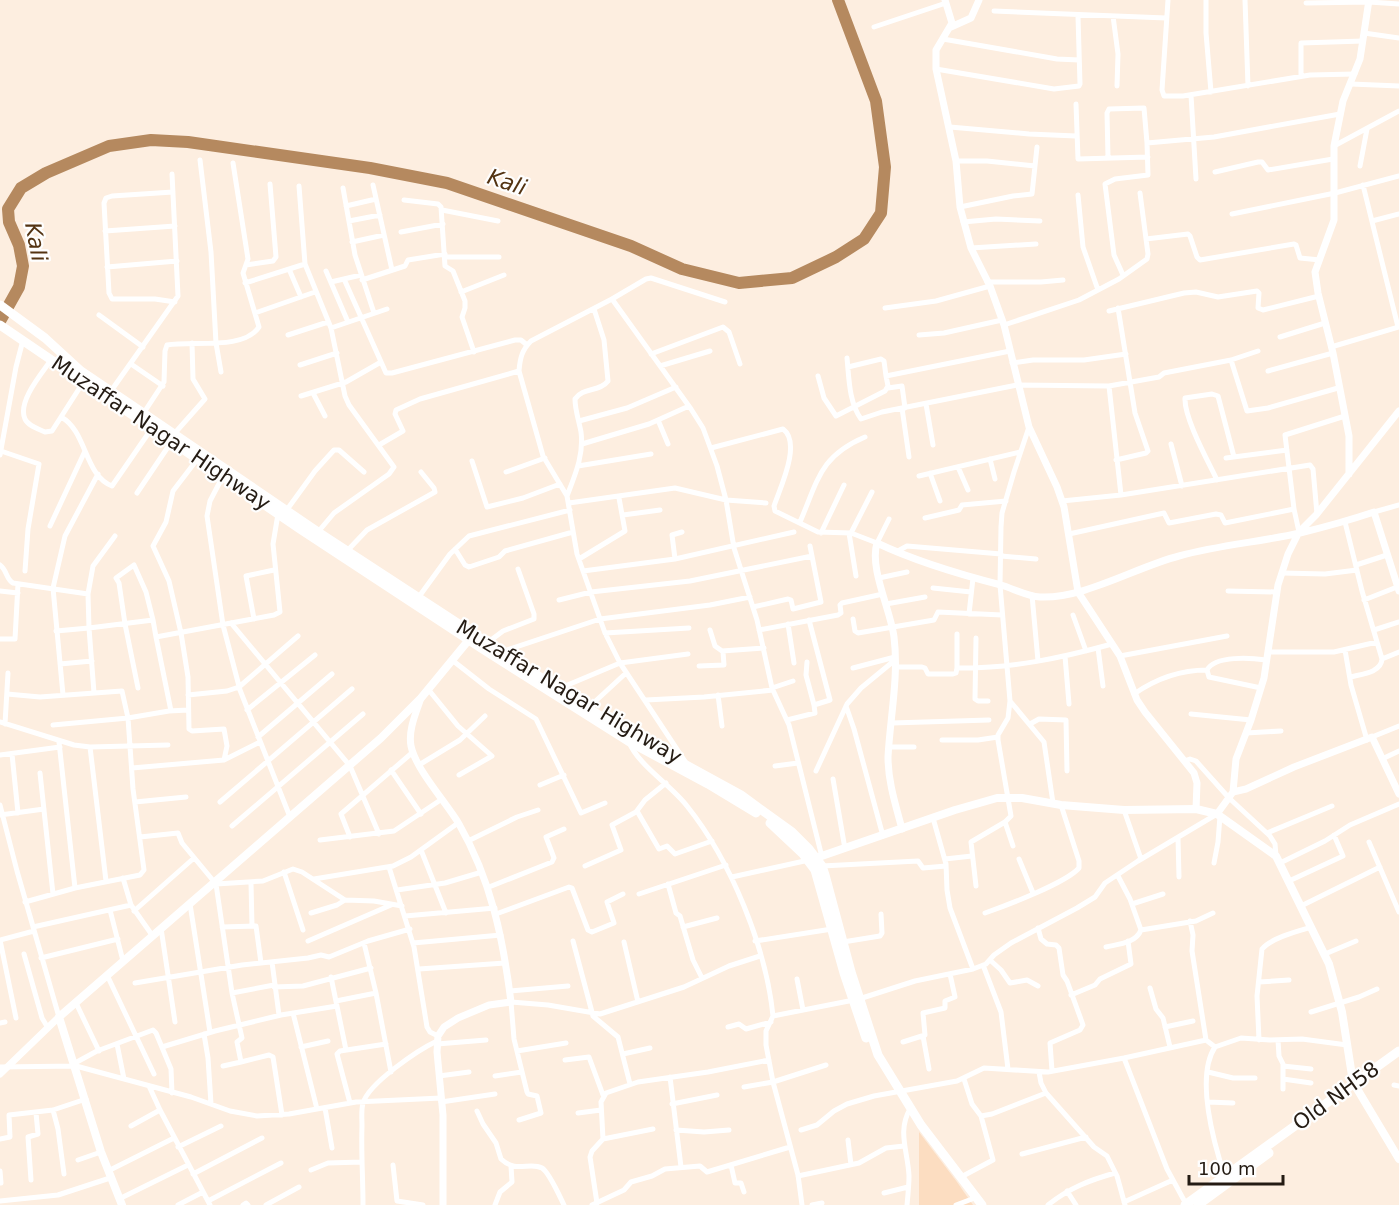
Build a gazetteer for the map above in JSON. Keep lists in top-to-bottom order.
{
  "streets": {
    "main road": ["Muzaffar Nagar Highway", "Old NH58"]
  },
  "water": ["Kali"],
  "scale_bar": "100 m"
}
